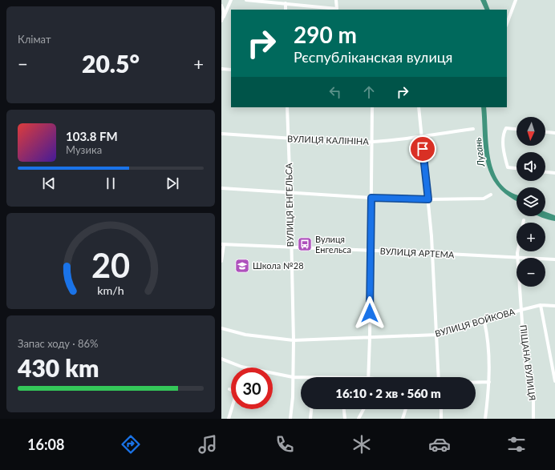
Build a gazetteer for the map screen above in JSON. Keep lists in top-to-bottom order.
{
  "streets": {
    "street": [
      "ВУЛИЦЯ КАЛІНІНА",
      "ВУЛИЦЯ ЕНГЕЛЬСА",
      "ВУЛИЦЯ АРТЕМА",
      "ВУЛИЦЯ ВОЙКОВА",
      "ПІЩАНА ВУЛИЦЯ"
    ]
  },
  "crossings": [
    ["ВУЛИЦЯ КАЛІНІНА", "ВУЛИЦЯ ЕНГЕЛЬСА"],
    ["ВУЛИЦЯ ЕНГЕЛЬСА", "ВУЛИЦЯ АРТЕМА"],
    ["ВУЛИЦЯ ЕНГЕЛЬСА", "ВУЛИЦЯ ВОЙКОВА"],
    ["ВУЛИЦЯ АРТЕМА", "ПІЩАНА ВУЛИЦЯ"],
    ["ВУЛИЦЯ ВОЙКОВА", "ПІЩАНА ВУЛИЦЯ"]
  ],
  "water": ["Лугань"],
  "places": {
    "bus stop": ["Вулиця Енгельса"],
    "school or university": ["Школа №28"]
  },
  "north": "bottom",
  "page": {
    "tile": [
      "Клімат",
      ["Запас ходу · 86%", "430 km"]
    ],
    "turn": ["290 m", "Рєспубліканская вулиця"],
    "heat": ["−", "20.5°", "+"],
    "map_buttons": ["+", "−"],
    "song": ["103.8 FM", "Музика"],
    "limit": "30",
    "trip": "16:10 · 2 хв · 560 m",
    "tabs": "16:08",
    "gauge": ["20", "km/h"]
  }
}
